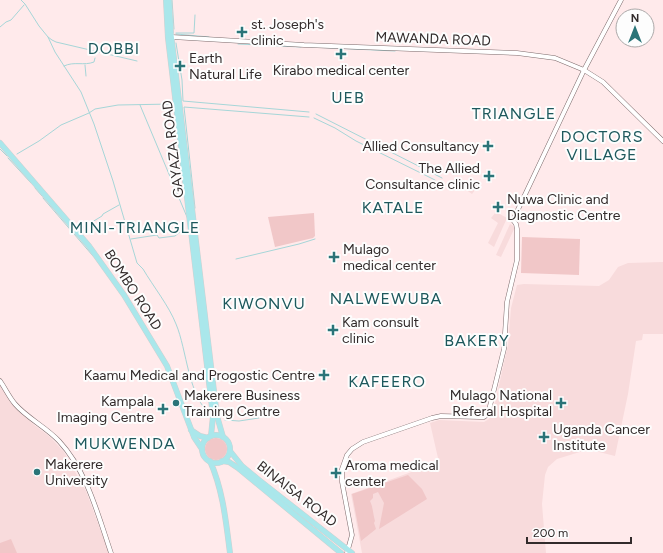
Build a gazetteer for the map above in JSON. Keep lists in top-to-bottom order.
{
  "streets": {
    "main road": ["GAYAZA ROAD", "BOMBO ROAD", "BINAISA ROAD"],
    "street": ["MAWANDA ROAD"]
  },
  "crossings": [
    ["MAWANDA ROAD", "GAYAZA ROAD"],
    ["GAYAZA ROAD", "BOMBO ROAD"],
    ["GAYAZA ROAD", "BINAISA ROAD"],
    ["BOMBO ROAD", "BINAISA ROAD"]
  ],
  "districts": [
    "DOBBI",
    "UEB",
    "TRIANGLE",
    "DOCTORS VILLAGE",
    "KATALE",
    "MINI-TRIANGLE",
    "NALWEWUBA",
    "KIWONVU",
    "BAKERY",
    "KAFEERO",
    "MUKWENDA"
  ],
  "places": {
    "health": [
      "st. Joseph's clinic",
      "Kirabo medical center",
      "Earth Natural Life",
      "Allied Consultancy",
      "The Allied Consultance clinic",
      "Nuwa Clinic and Diagnostic Centre",
      "Mulago medical center",
      "Kam consult clinic",
      "Kaamu Medical and Progostic Centre",
      "Mulago National Referal Hospital",
      "Kampala Imaging Centre",
      "Uganda Cancer Institute",
      "Aroma medical center"
    ],
    "other": ["Makerere Business Training Centre", "Makerere University"]
  },
  "scale_bar": "200 m",
  "north": "top"
}
